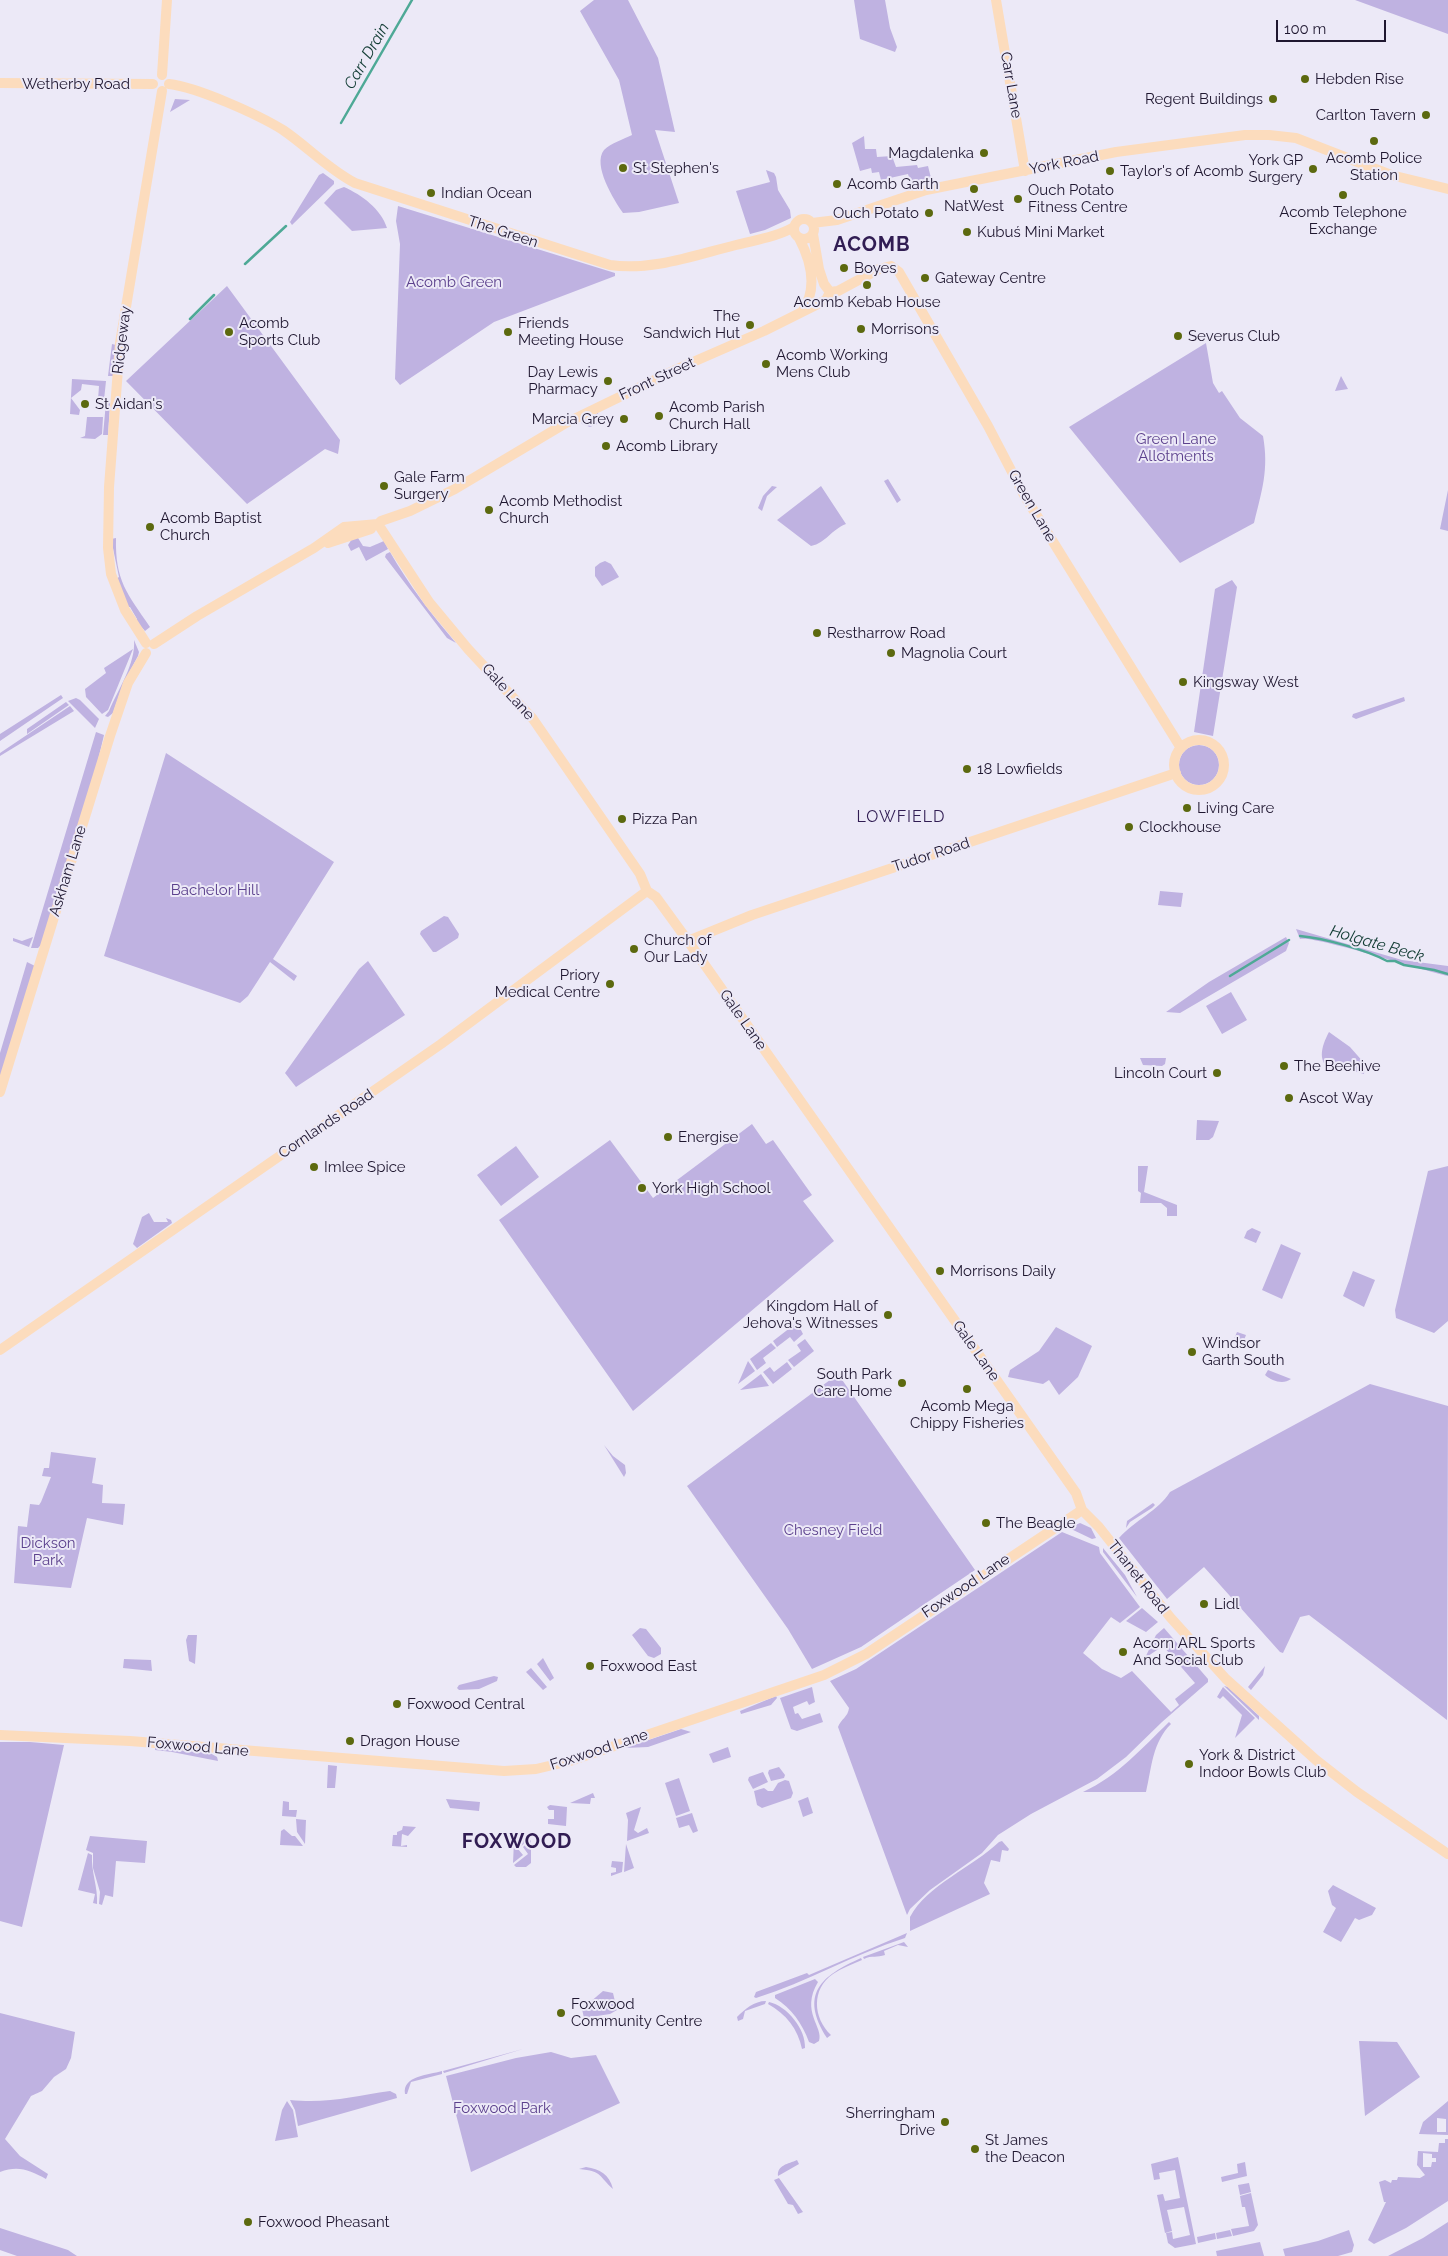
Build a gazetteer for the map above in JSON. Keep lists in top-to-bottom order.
{
  "streets": {
    "street": [
      "Wetherby Road",
      "Carr Lane",
      "York Road",
      "The Green",
      "Ridgeway",
      "Front Street",
      "Green Lane",
      "Gale Lane",
      "Tudor Road",
      "Askham Lane",
      "Cornlands Road",
      "Thanet Road",
      "Foxwood Lane"
    ]
  },
  "crossings": [
    ["Wetherby Road", "The Green"],
    ["Wetherby Road", "Ridgeway"],
    ["Carr Lane", "York Road"],
    ["The Green", "Ridgeway"],
    ["Ridgeway", "Askham Lane"],
    ["Front Street", "Green Lane"],
    ["Front Street", "Gale Lane"],
    ["Front Street", "Askham Lane"],
    ["Green Lane", "Tudor Road"],
    ["Gale Lane", "Tudor Road"],
    ["Gale Lane", "Askham Lane"],
    ["Gale Lane", "Cornlands Road"],
    ["Gale Lane", "Thanet Road"],
    ["Gale Lane", "Foxwood Lane"],
    ["Thanet Road", "Foxwood Lane"]
  ],
  "districts": ["ACOMB", "LOWFIELD", "FOXWOOD"],
  "water": ["Carr Drain", "Holgate Beck"],
  "parks": [
    "Acomb Green",
    "Green Lane Allotments",
    "Bachelor Hill",
    "Chesney Field",
    "Dickson Park",
    "Foxwood Park"
  ],
  "places": [
    "Hebden Rise",
    "Regent Buildings",
    "Carlton Tavern",
    "Acomb Police Station",
    "Magdalenka",
    "St Stephen's",
    "York GP Surgery",
    "Taylor's of Acomb",
    "Acomb Garth",
    "NatWest",
    "Indian Ocean",
    "Acomb Telephone Exchange",
    "Ouch Potato Fitness Centre",
    "Ouch Potato",
    "Kubuś Mini Market",
    "Boyes",
    "Gateway Centre",
    "Acomb Kebab House",
    "The Sandwich Hut",
    "Morrisons",
    "Acomb Sports Club",
    "Friends Meeting House",
    "Severus Club",
    "Acomb Working Mens Club",
    "Day Lewis Pharmacy",
    "St Aidan's",
    "Acomb Parish Church Hall",
    "Marcia Grey",
    "Acomb Library",
    "Gale Farm Surgery",
    "Acomb Methodist Church",
    "Acomb Baptist Church",
    "Restharrow Road",
    "Magnolia Court",
    "Kingsway West",
    "18 Lowfields",
    "Living Care",
    "Pizza Pan",
    "Clockhouse",
    "Church of Our Lady",
    "Priory Medical Centre",
    "The Beehive",
    "Lincoln Court",
    "Ascot Way",
    "Energise",
    "Imlee Spice",
    "York High School",
    "Morrisons Daily",
    "Kingdom Hall of Jehova's Witnesses",
    "Windsor Garth South",
    "South Park Care Home",
    "Acomb Mega Chippy Fisheries",
    "The Beagle",
    "Lidl",
    "Acorn ARL Sports And Social Club",
    "Foxwood East",
    "Foxwood Central",
    "Dragon House",
    "York & District Indoor Bowls Club",
    "Foxwood Community Centre",
    "Sherringham Drive",
    "St James the Deacon",
    "Foxwood Pheasant"
  ],
  "scale_bar": "100 m"
}
